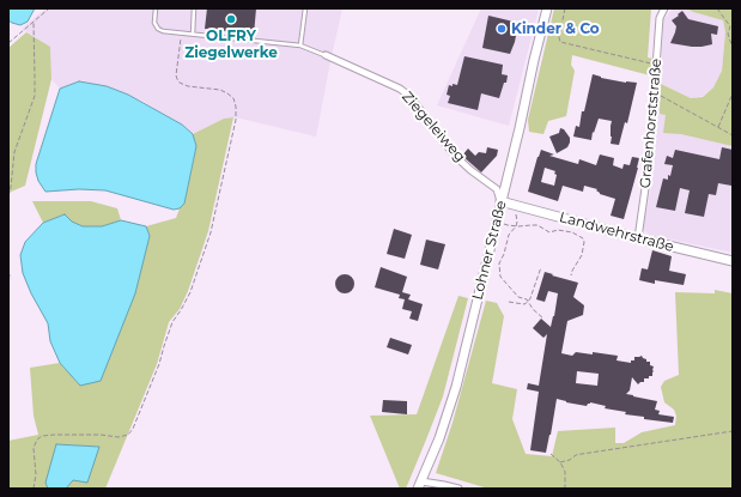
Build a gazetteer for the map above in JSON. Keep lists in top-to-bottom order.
{
  "streets": {
    "main road": ["Landwehrstraße", "Lohner Straße"],
    "street": ["Grafenhorststraße", "Ziegeleiweg"]
  },
  "crossings": [
    ["Grafenhorststraße", "Landwehrstraße"],
    ["Ziegeleiweg", "Landwehrstraße"],
    ["Ziegeleiweg", "Lohner Straße"],
    ["Landwehrstraße", "Lohner Straße"]
  ],
  "places": ["OLFRY Ziegelwerke", "Kinder & Co"]
}
